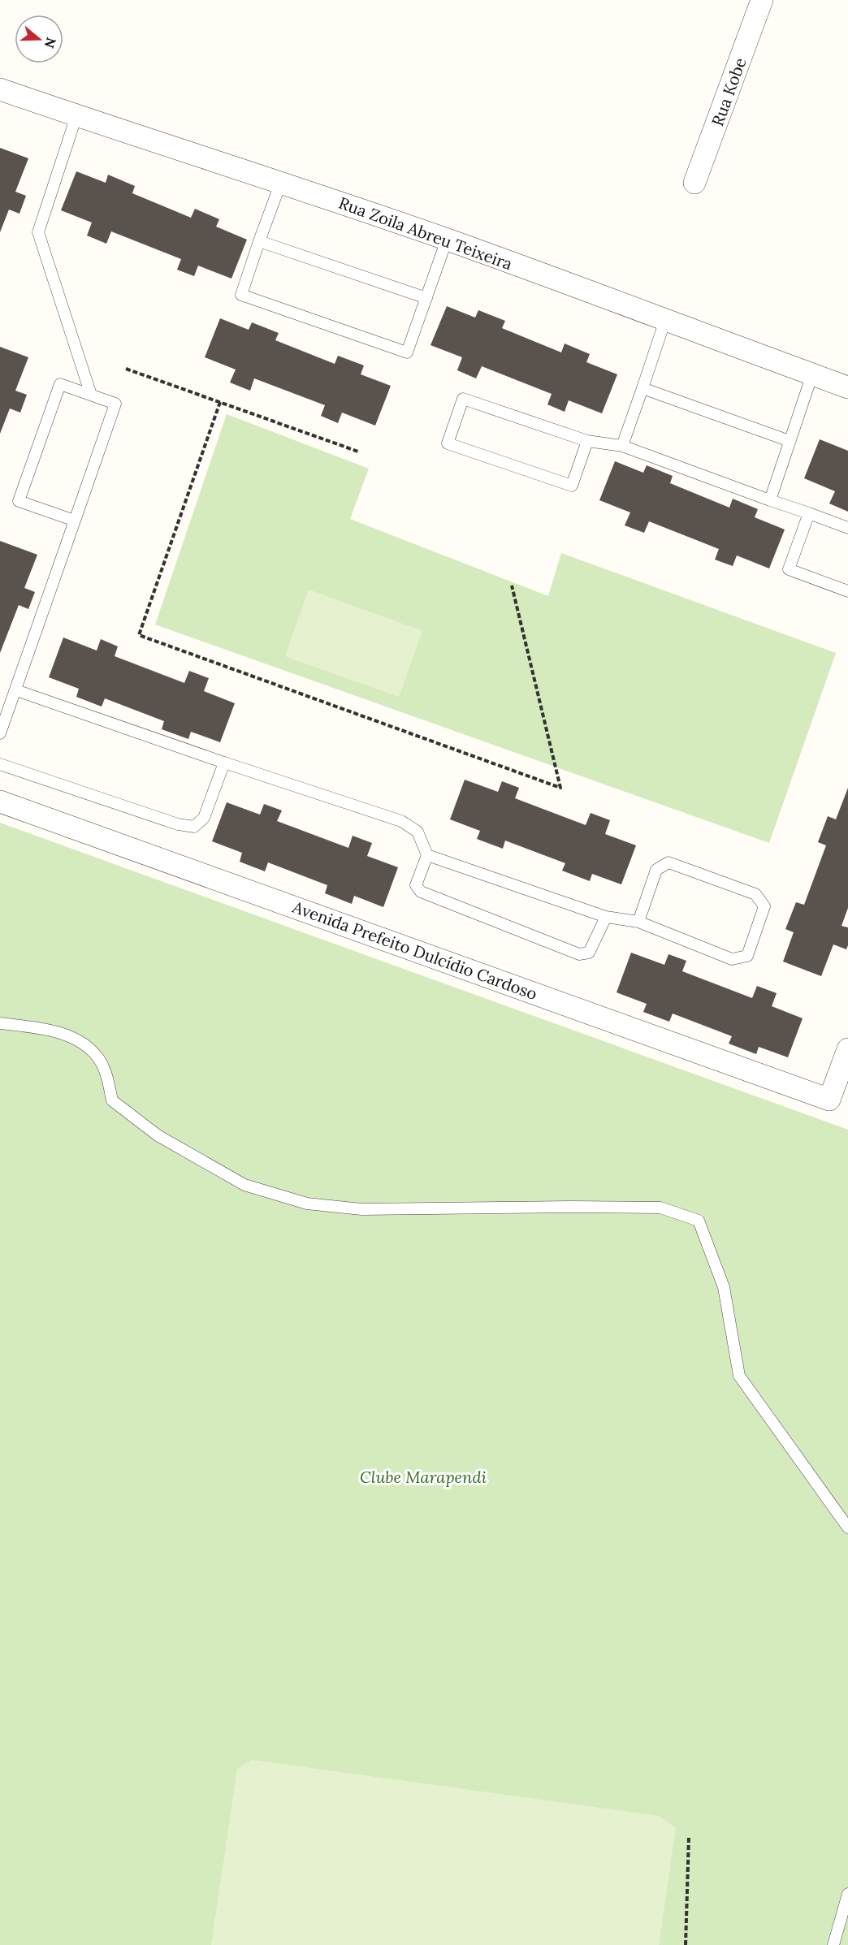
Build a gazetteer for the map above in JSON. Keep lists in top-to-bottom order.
{
  "streets": {
    "street": ["Rua Kobe", "Rua Zoila Abreu Teixeira", "Avenida Prefeito Dulcídio Cardoso"]
  },
  "parks": ["Clube Marapendi"],
  "north": "right"
}
